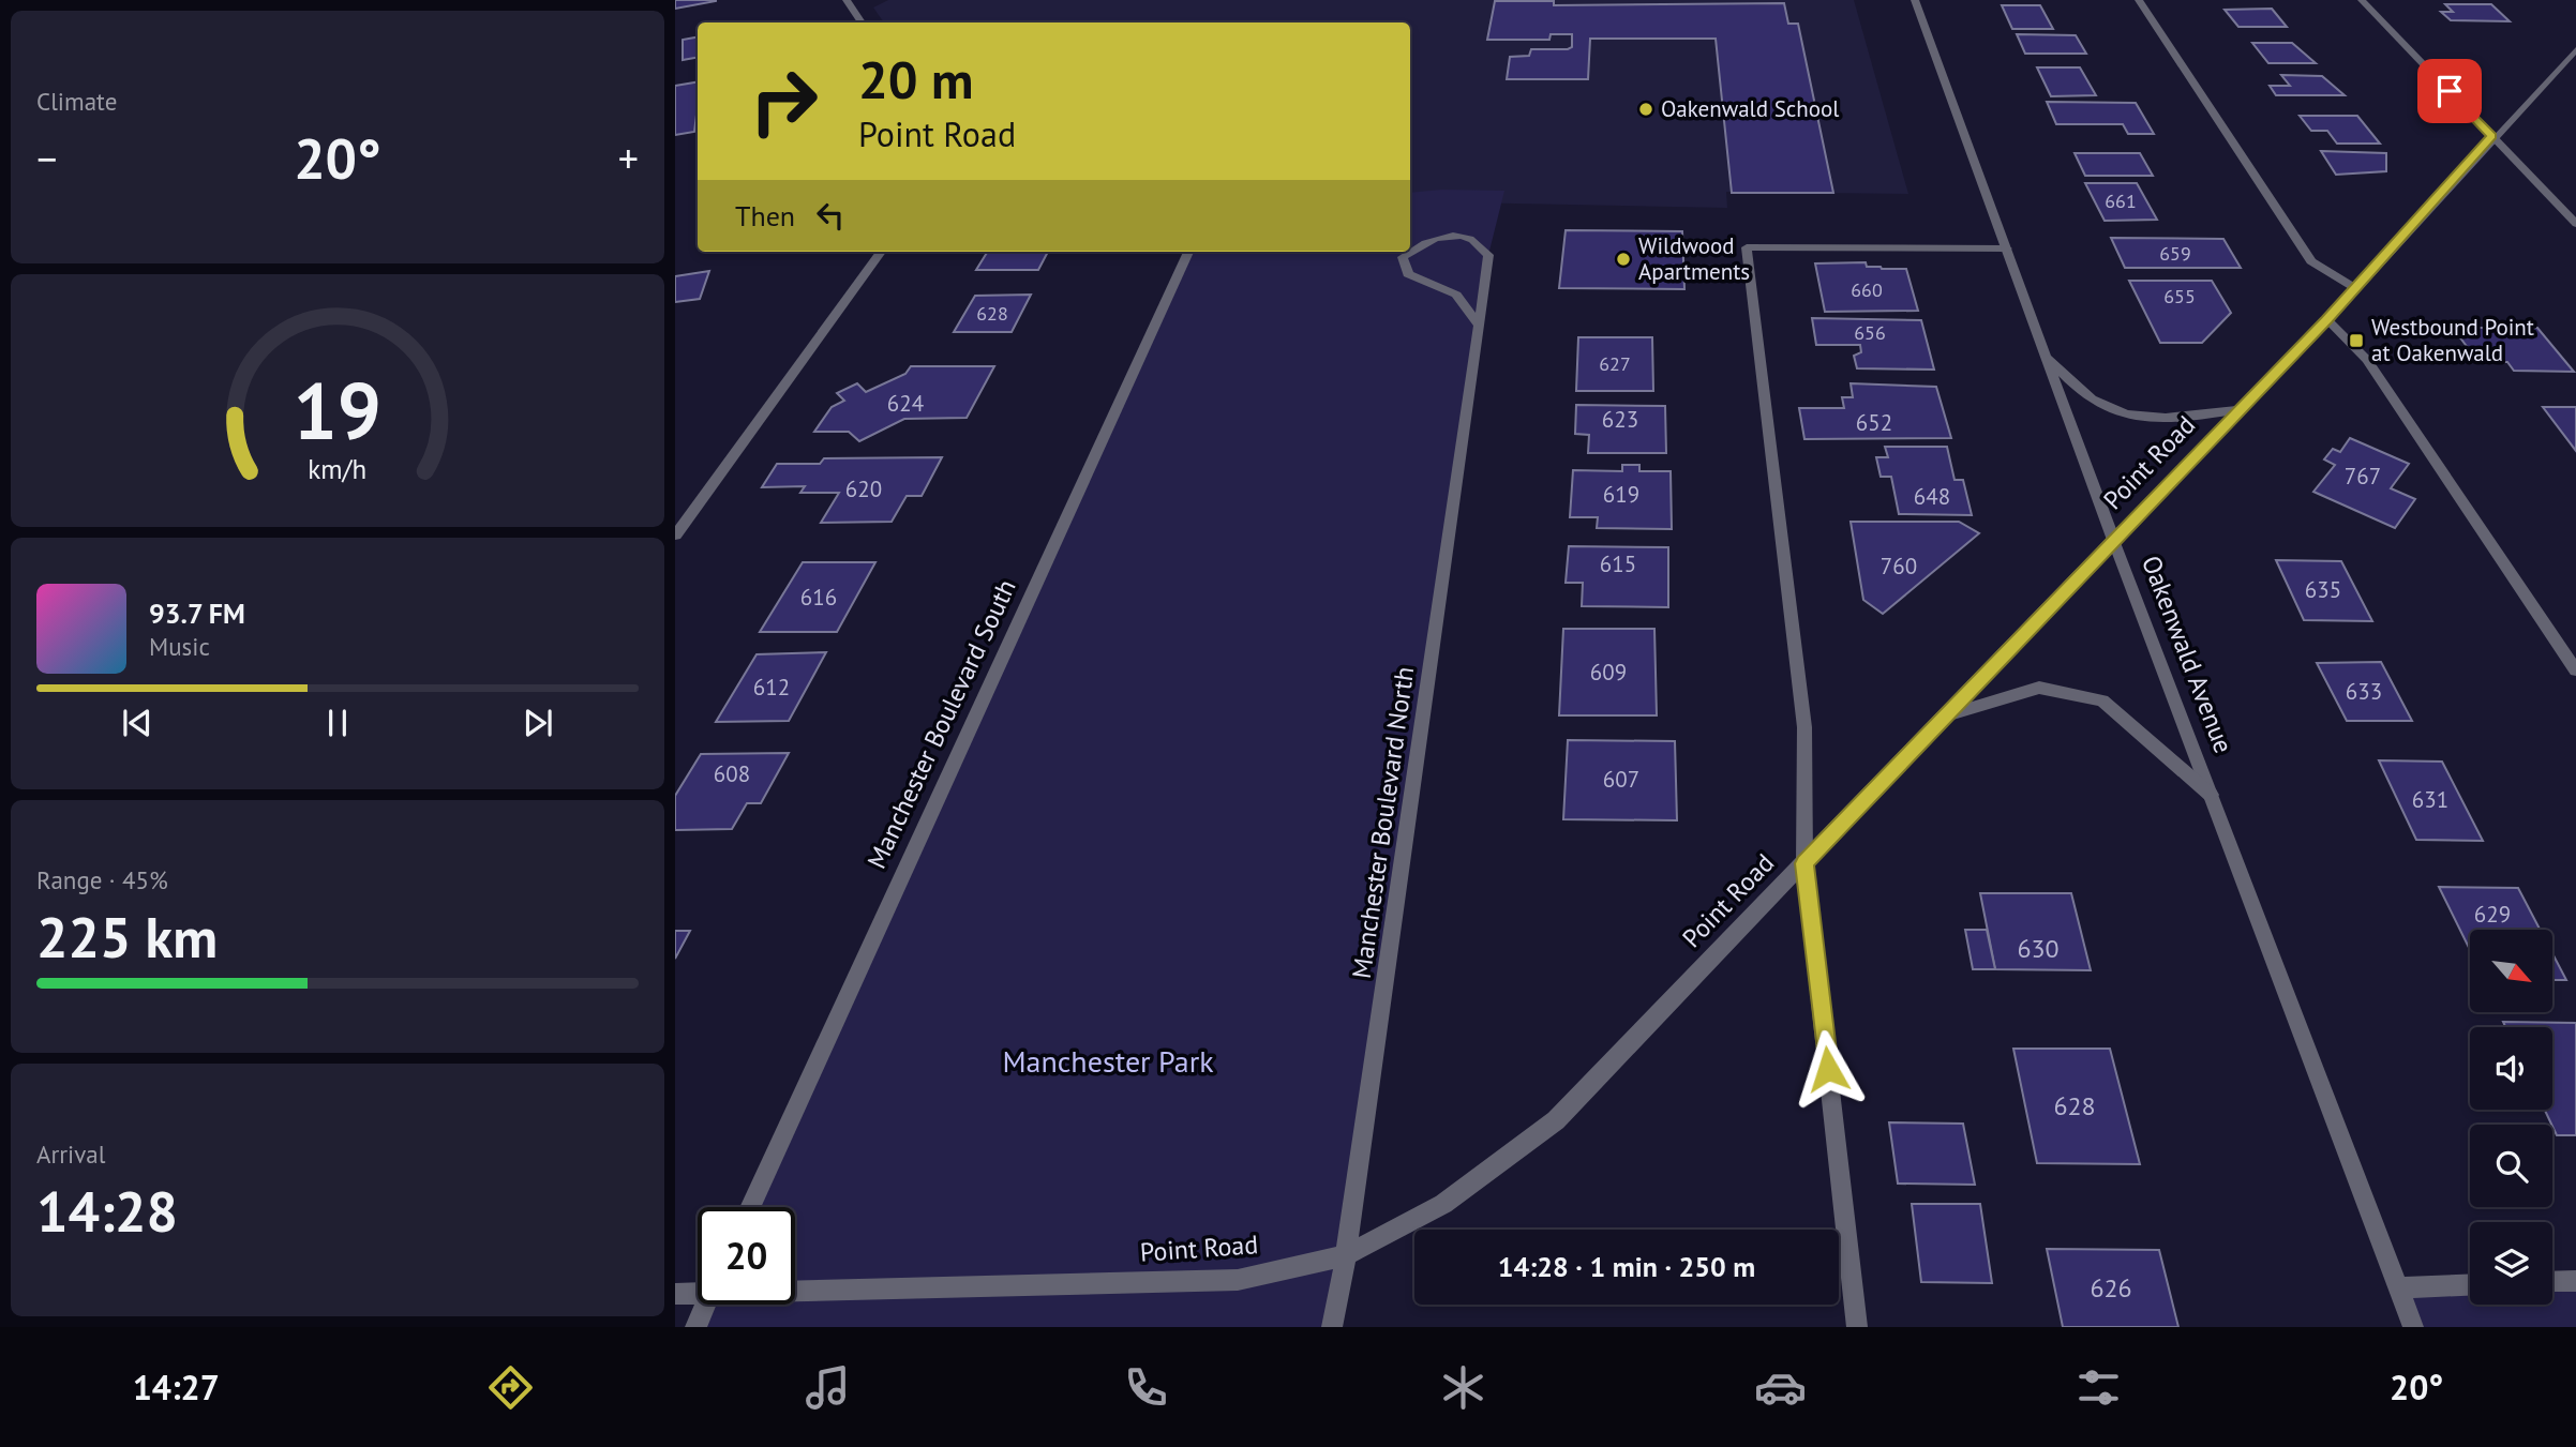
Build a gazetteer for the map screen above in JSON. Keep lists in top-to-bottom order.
{
  "streets": {
    "street": [
      "Point Road",
      "Oakenwald Avenue",
      "Manchester Boulevard South",
      "Manchester Boulevard North"
    ]
  },
  "crossings": [
    ["Point Road", "Oakenwald Avenue"],
    ["Point Road", "Manchester Boulevard North"]
  ],
  "parks": ["Manchester Park"],
  "places": {
    "other": ["Oakenwald School", "Wildwood Apartments"],
    "transit": ["Westbound Point at Oakenwald"]
  },
  "house_numbers": [
    "661",
    "659",
    "660",
    "655",
    "628",
    "656",
    "627",
    "624",
    "623",
    "652",
    "767",
    "620",
    "619",
    "648",
    "615",
    "760",
    "635",
    "616",
    "609",
    "612",
    "633",
    "608",
    "607",
    "631",
    "629",
    "630",
    "628",
    "626"
  ],
  "north": "bottom right",
  "page": {
    "tile": [
      "Climate",
      ["Range · 45%", "225 km"],
      ["Arrival", "14:28"]
    ],
    "turn": ["20 m", "Point Road"],
    "heat": ["−", "20°", "+"],
    "then": "Then",
    "song": ["93.7 FM", "Music"],
    "limit": "20",
    "trip": "14:28 · 1 min · 250 m",
    "tabs": ["14:27", "20°"],
    "gauge": ["19", "km/h"]
  }
}
